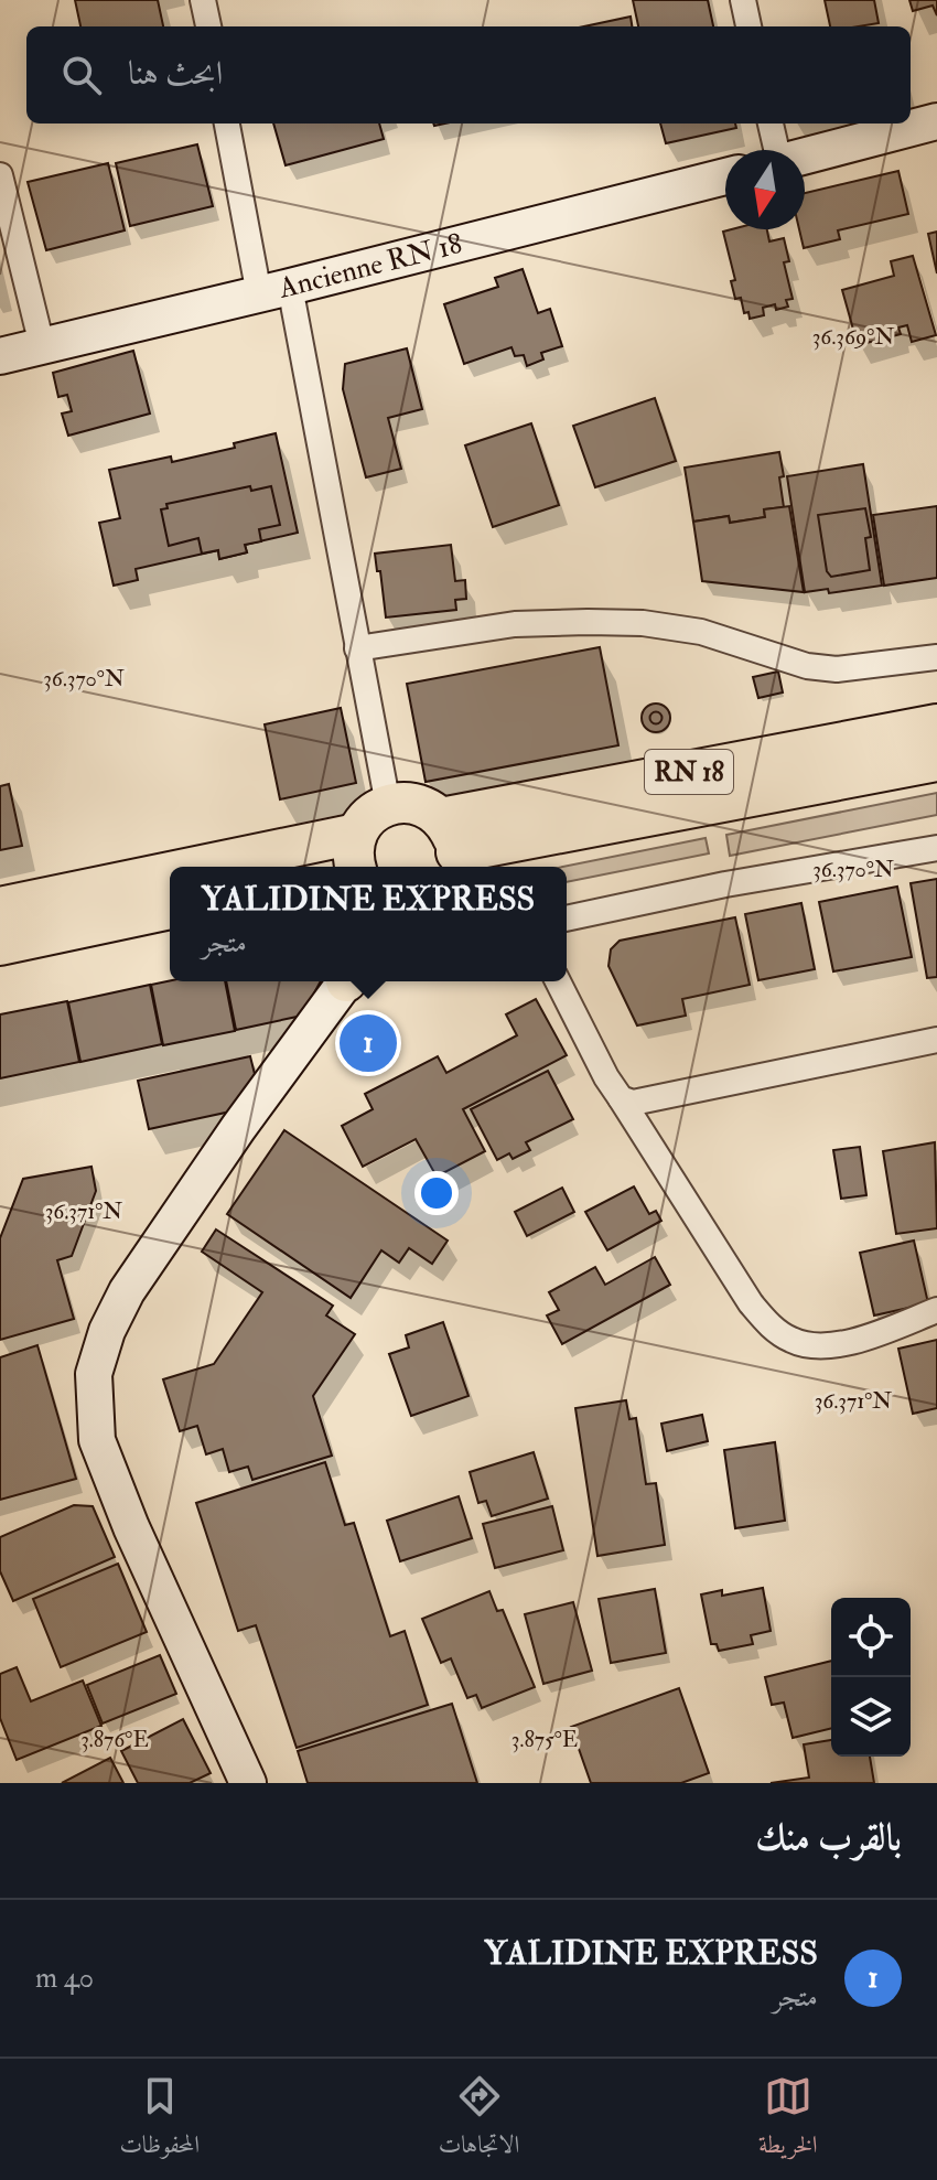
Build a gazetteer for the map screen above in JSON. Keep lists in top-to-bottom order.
{
  "streets": {
    "main road": ["Ancienne RN 18", "RN 18"]
  },
  "north": "bottom",
  "page": {
    "search": "ابحث هنا",
    "popup": ["YALIDINE EXPRESS", "متجر"],
    "pins": "1",
    "heading": "بالقرب منك",
    "list": [
      {
        "mark": "1",
        "name": "YALIDINE EXPRESS",
        "note": "متجر",
        "value": "40 m"
      }
    ],
    "nav": ["الخريطة", "الاتجاهات", "المحفوظات"]
  },
  "coordinates": [
    "36.369°N",
    "36.370°N",
    "36.371°N",
    "3.876°E",
    "3.875°E"
  ]
}
